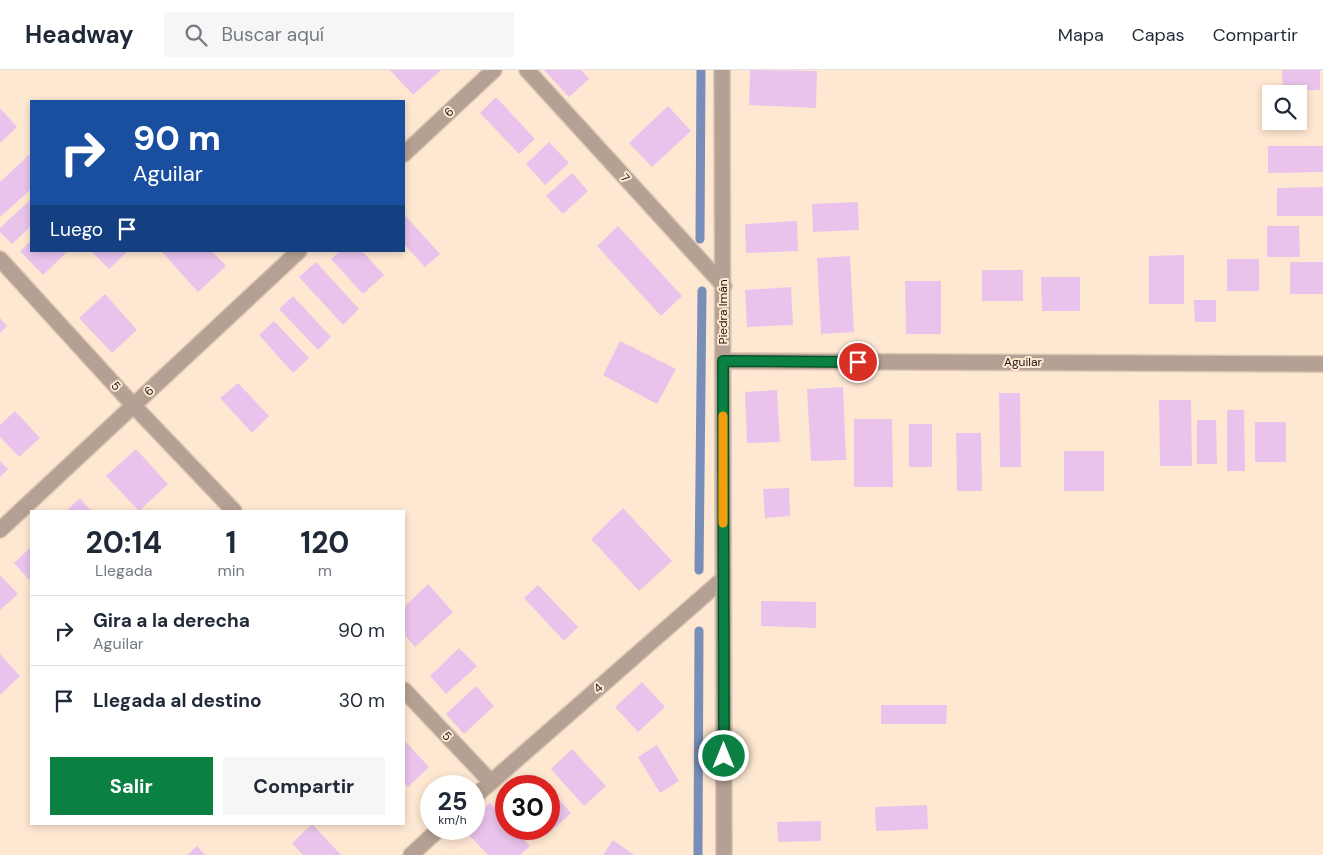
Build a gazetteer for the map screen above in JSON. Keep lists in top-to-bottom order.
{
  "streets": {
    "street": [
      "6",
      "7",
      "Piedra lmán",
      "Aguilar",
      "5",
      "4"
    ]
  },
  "crossings": [
    ["6", "5"],
    ["7", "Piedra lmán"],
    ["Piedra lmán", "Aguilar"],
    ["Piedra lmán", "4"],
    ["5", "4"]
  ],
  "page": {
    "header": "Headway",
    "search": "Buscar aquí",
    "nav": ["Mapa", "Capas", "Compartir"],
    "turn": ["90 m", "Aguilar"],
    "then": "Luego",
    "eta": [
      "20:14",
      "Llegada",
      "1",
      "min",
      "120",
      "m"
    ],
    "list": [
      {
        "name": "Gira a la derecha",
        "note": "Aguilar",
        "value": "90 m"
      },
      {
        "name": "Llegada al destino",
        "value": "30 m"
      }
    ],
    "buttons": ["Salir", "Compartir"],
    "speed": "25 km/h",
    "limit": "30"
  }
}
